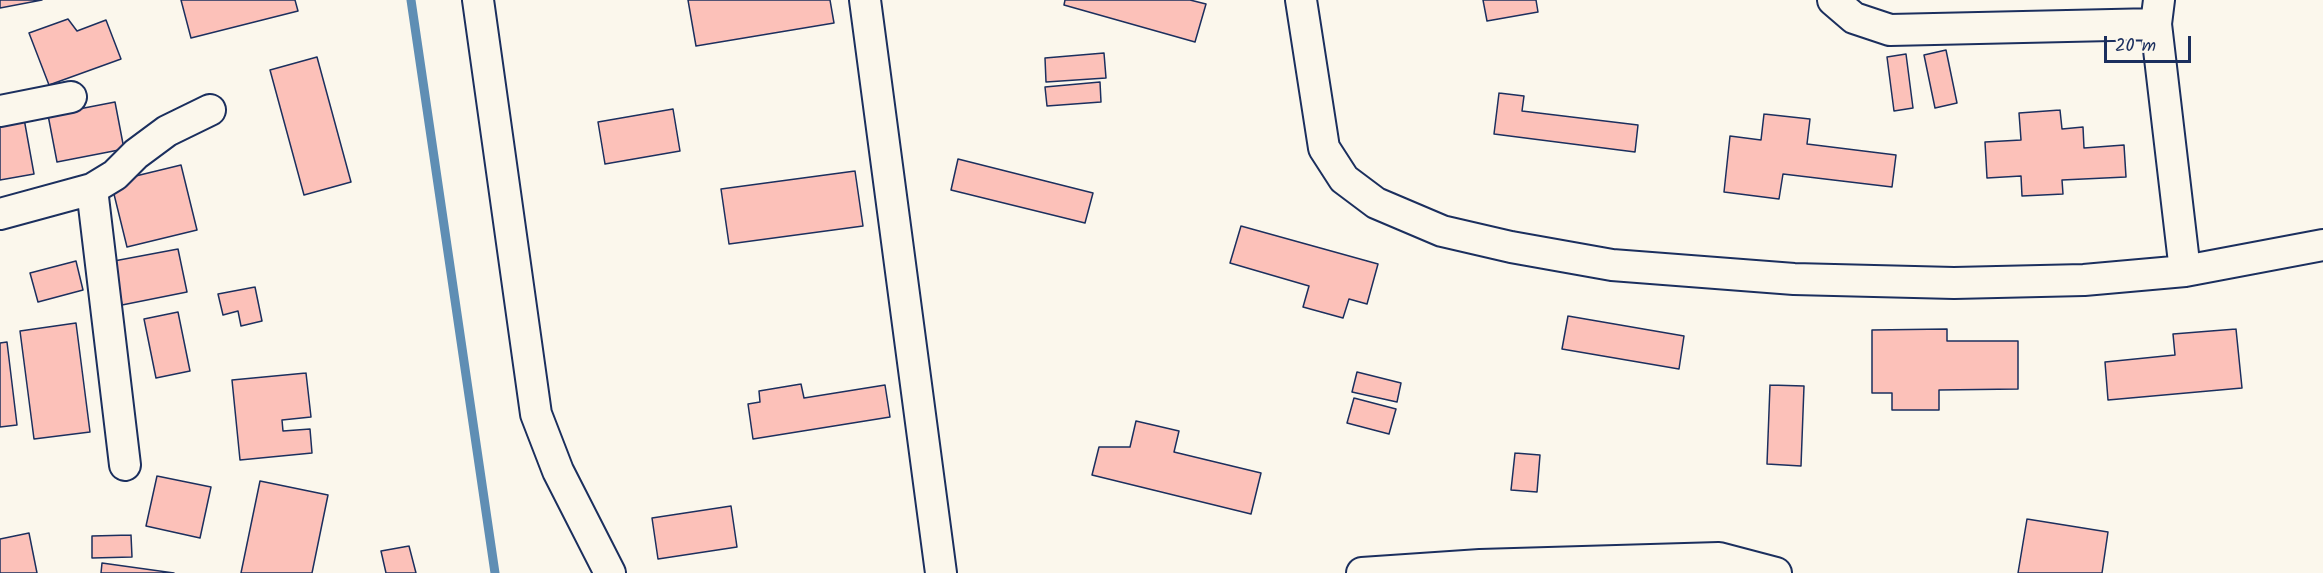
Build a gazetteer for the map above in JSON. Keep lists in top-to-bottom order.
{
  "scale_bar": "20 m"
}
